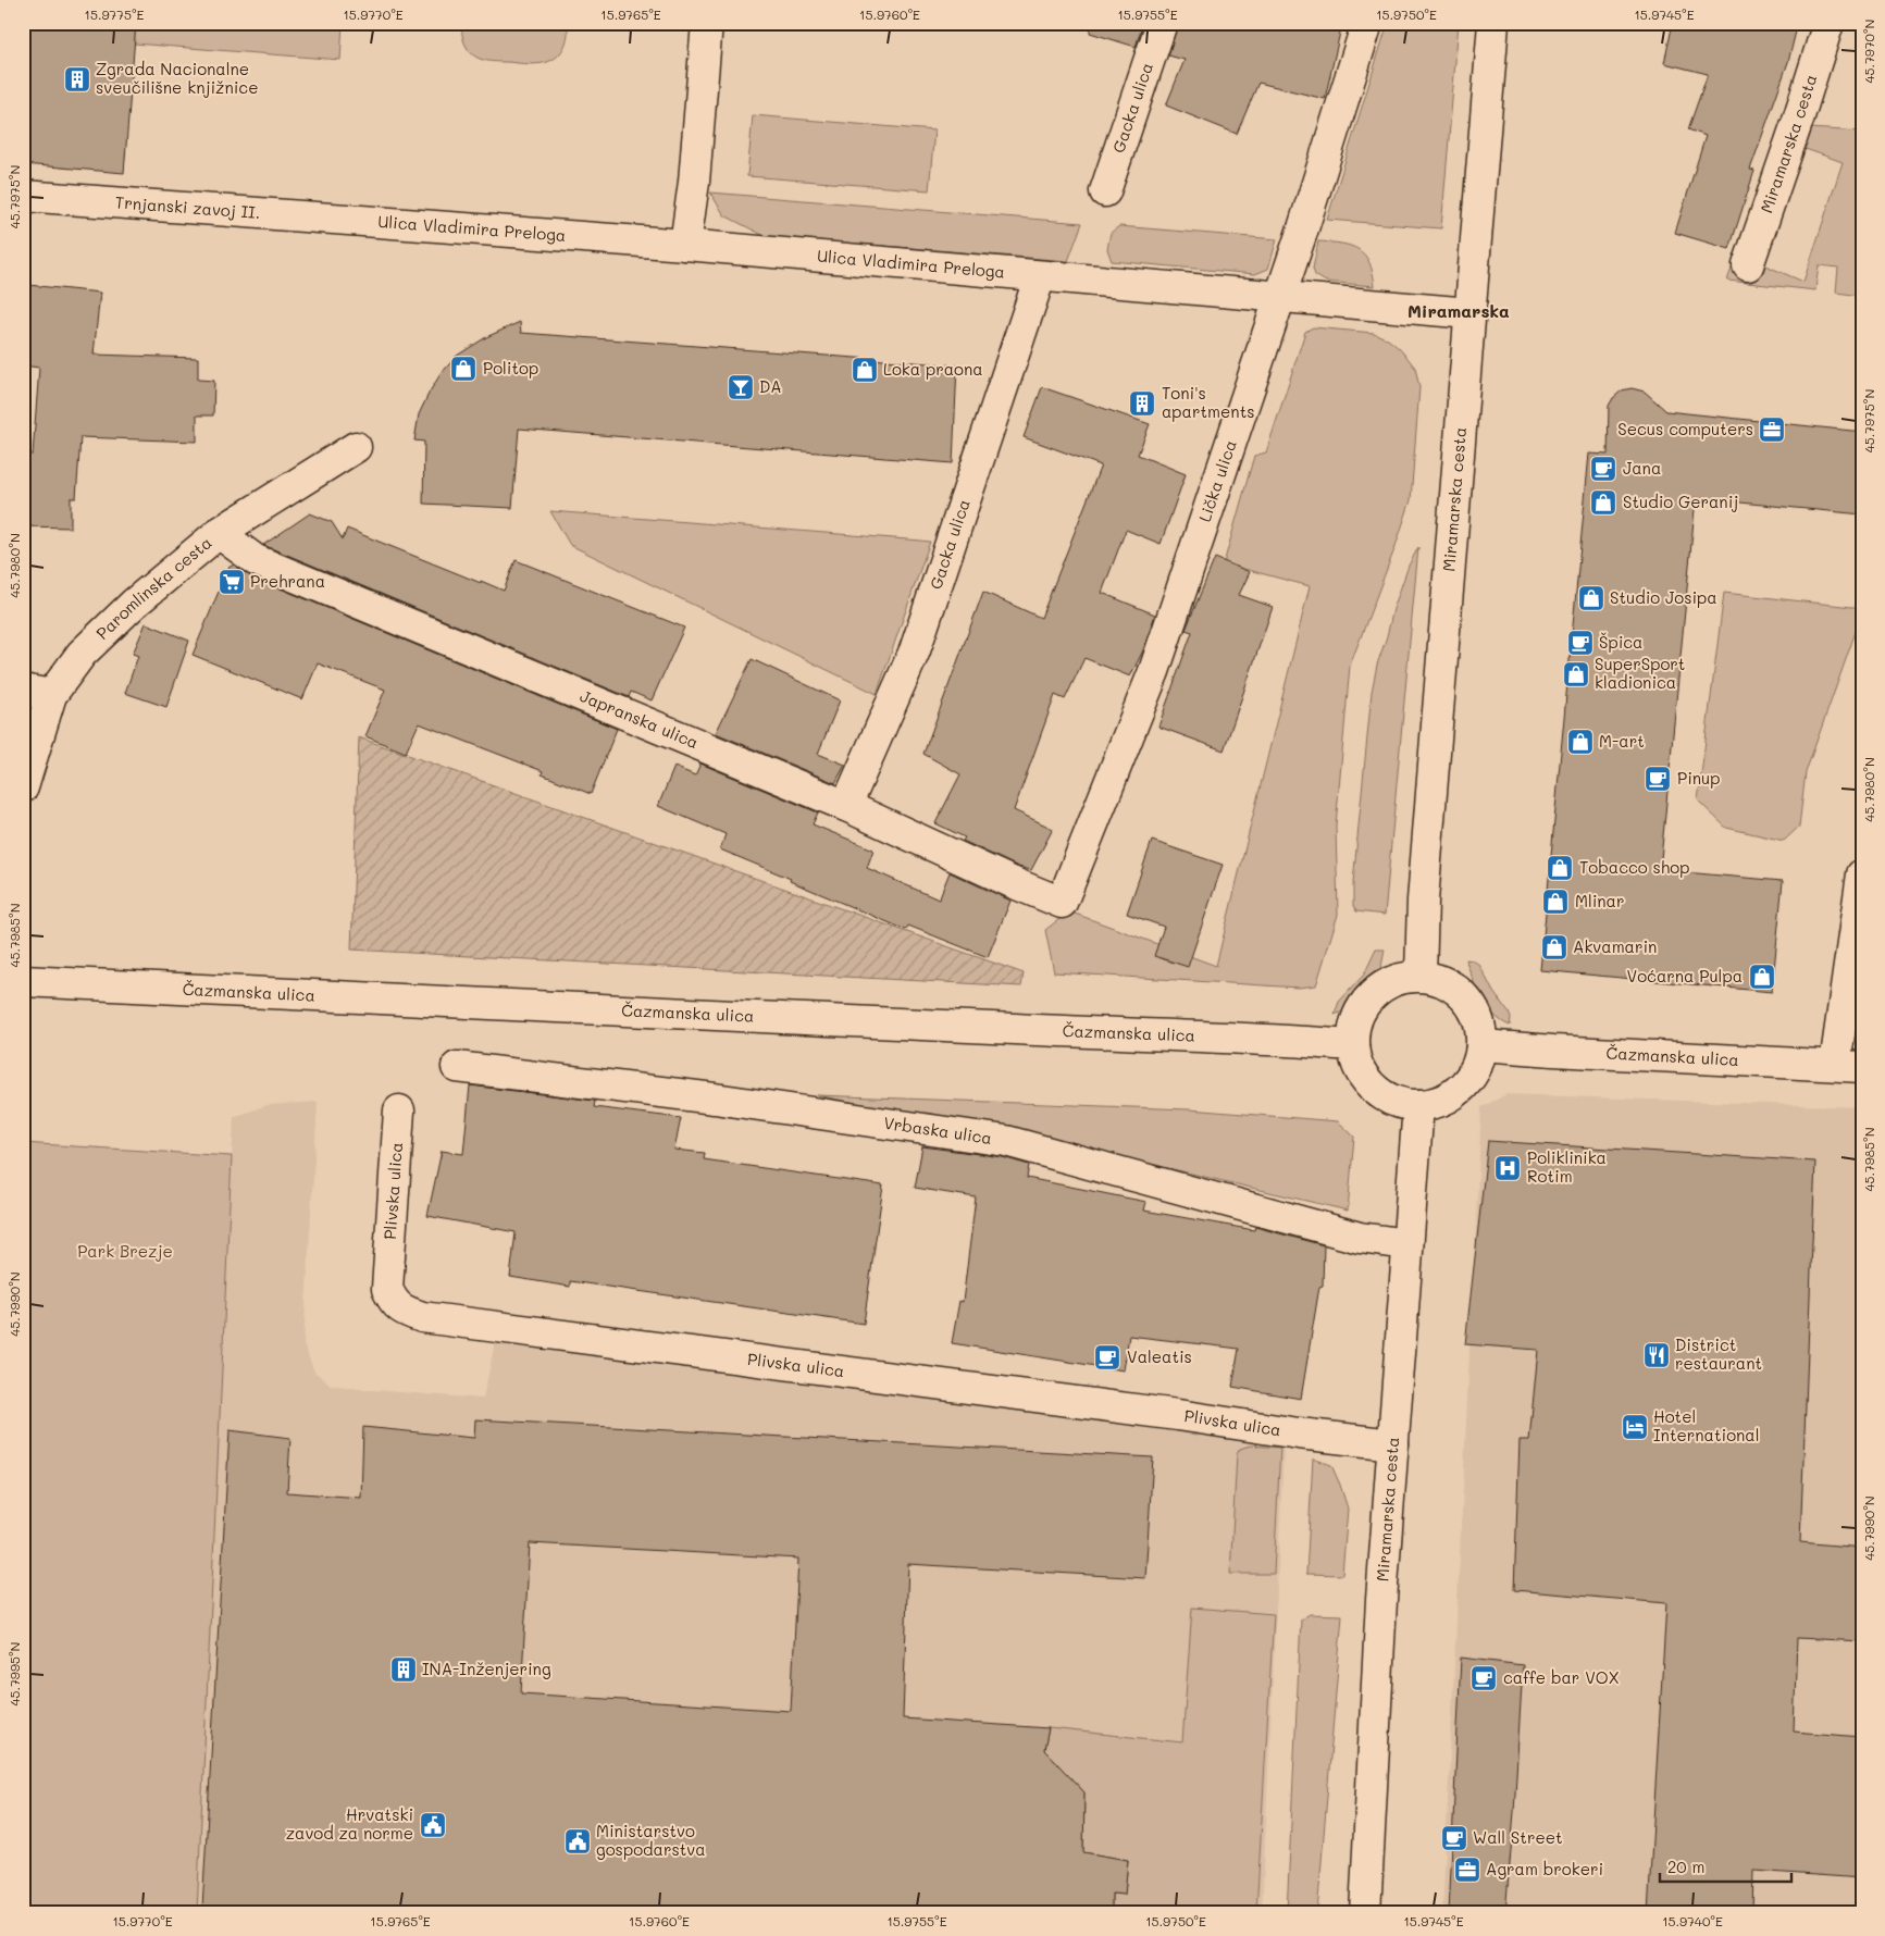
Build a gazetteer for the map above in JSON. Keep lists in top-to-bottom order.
{
  "streets": {
    "street": [
      "Gacka ulica",
      "Miramarska cesta",
      "Trnjanski zavoj II.",
      "Ulica Vladimira Preloga",
      "Lička ulica",
      "Paromlinska cesta",
      "Japranska ulica",
      "Čazmanska ulica",
      "Vrbaska ulica",
      "Plivska ulica"
    ]
  },
  "crossings": [
    ["Gacka ulica", "Ulica Vladimira Preloga"],
    ["Gacka ulica", "Japranska ulica"],
    ["Miramarska cesta", "Ulica Vladimira Preloga"],
    ["Miramarska cesta", "Čazmanska ulica"],
    ["Miramarska cesta", "Vrbaska ulica"],
    ["Miramarska cesta", "Plivska ulica"],
    ["Trnjanski zavoj II.", "Ulica Vladimira Preloga"],
    ["Ulica Vladimira Preloga", "Lička ulica"],
    ["Lička ulica", "Japranska ulica"],
    ["Paromlinska cesta", "Japranska ulica"]
  ],
  "districts": ["Miramarska"],
  "parks": ["Park Brezje"],
  "places": {
    "building": ["Zgrada Nacionalne sveučilišne knjižnice", "Toni's apartments", "INA-Inženjering"],
    "shop": [
      "Politop",
      "Loka praona",
      "Studio Geranij",
      "Studio Josipa",
      "SuperSport kladionica",
      "M-art",
      "Tobacco shop",
      "Mlinar",
      "Akvamarin",
      "Voćarna Pulpa"
    ],
    "bar": ["DA"],
    "office": ["Secus computers", "Agram brokeri"],
    "cafe": [
      "Jana",
      "Špica",
      "Pinup",
      "Valeatis",
      "caffe bar VOX",
      "Wall Street"
    ],
    "supermarket": ["Prehrana"],
    "hospital": ["Poliklinika Rotim"],
    "restaurant": ["District restaurant"],
    "hotel": ["Hotel International"],
    "public building": ["Hrvatski zavod za norme", "Ministarstvo gospodarstva"]
  },
  "scale_bar": "20 m",
  "coordinates": [
    "15.9775°E",
    "15.9770°E",
    "15.9765°E",
    "15.9760°E",
    "15.9755°E",
    "15.9750°E",
    "15.9745°E",
    "45.7970°N",
    "45.7975°N",
    "45.7980°N",
    "45.7985°N",
    "45.7990°N",
    "45.7995°N",
    "15.9740°E"
  ]
}
